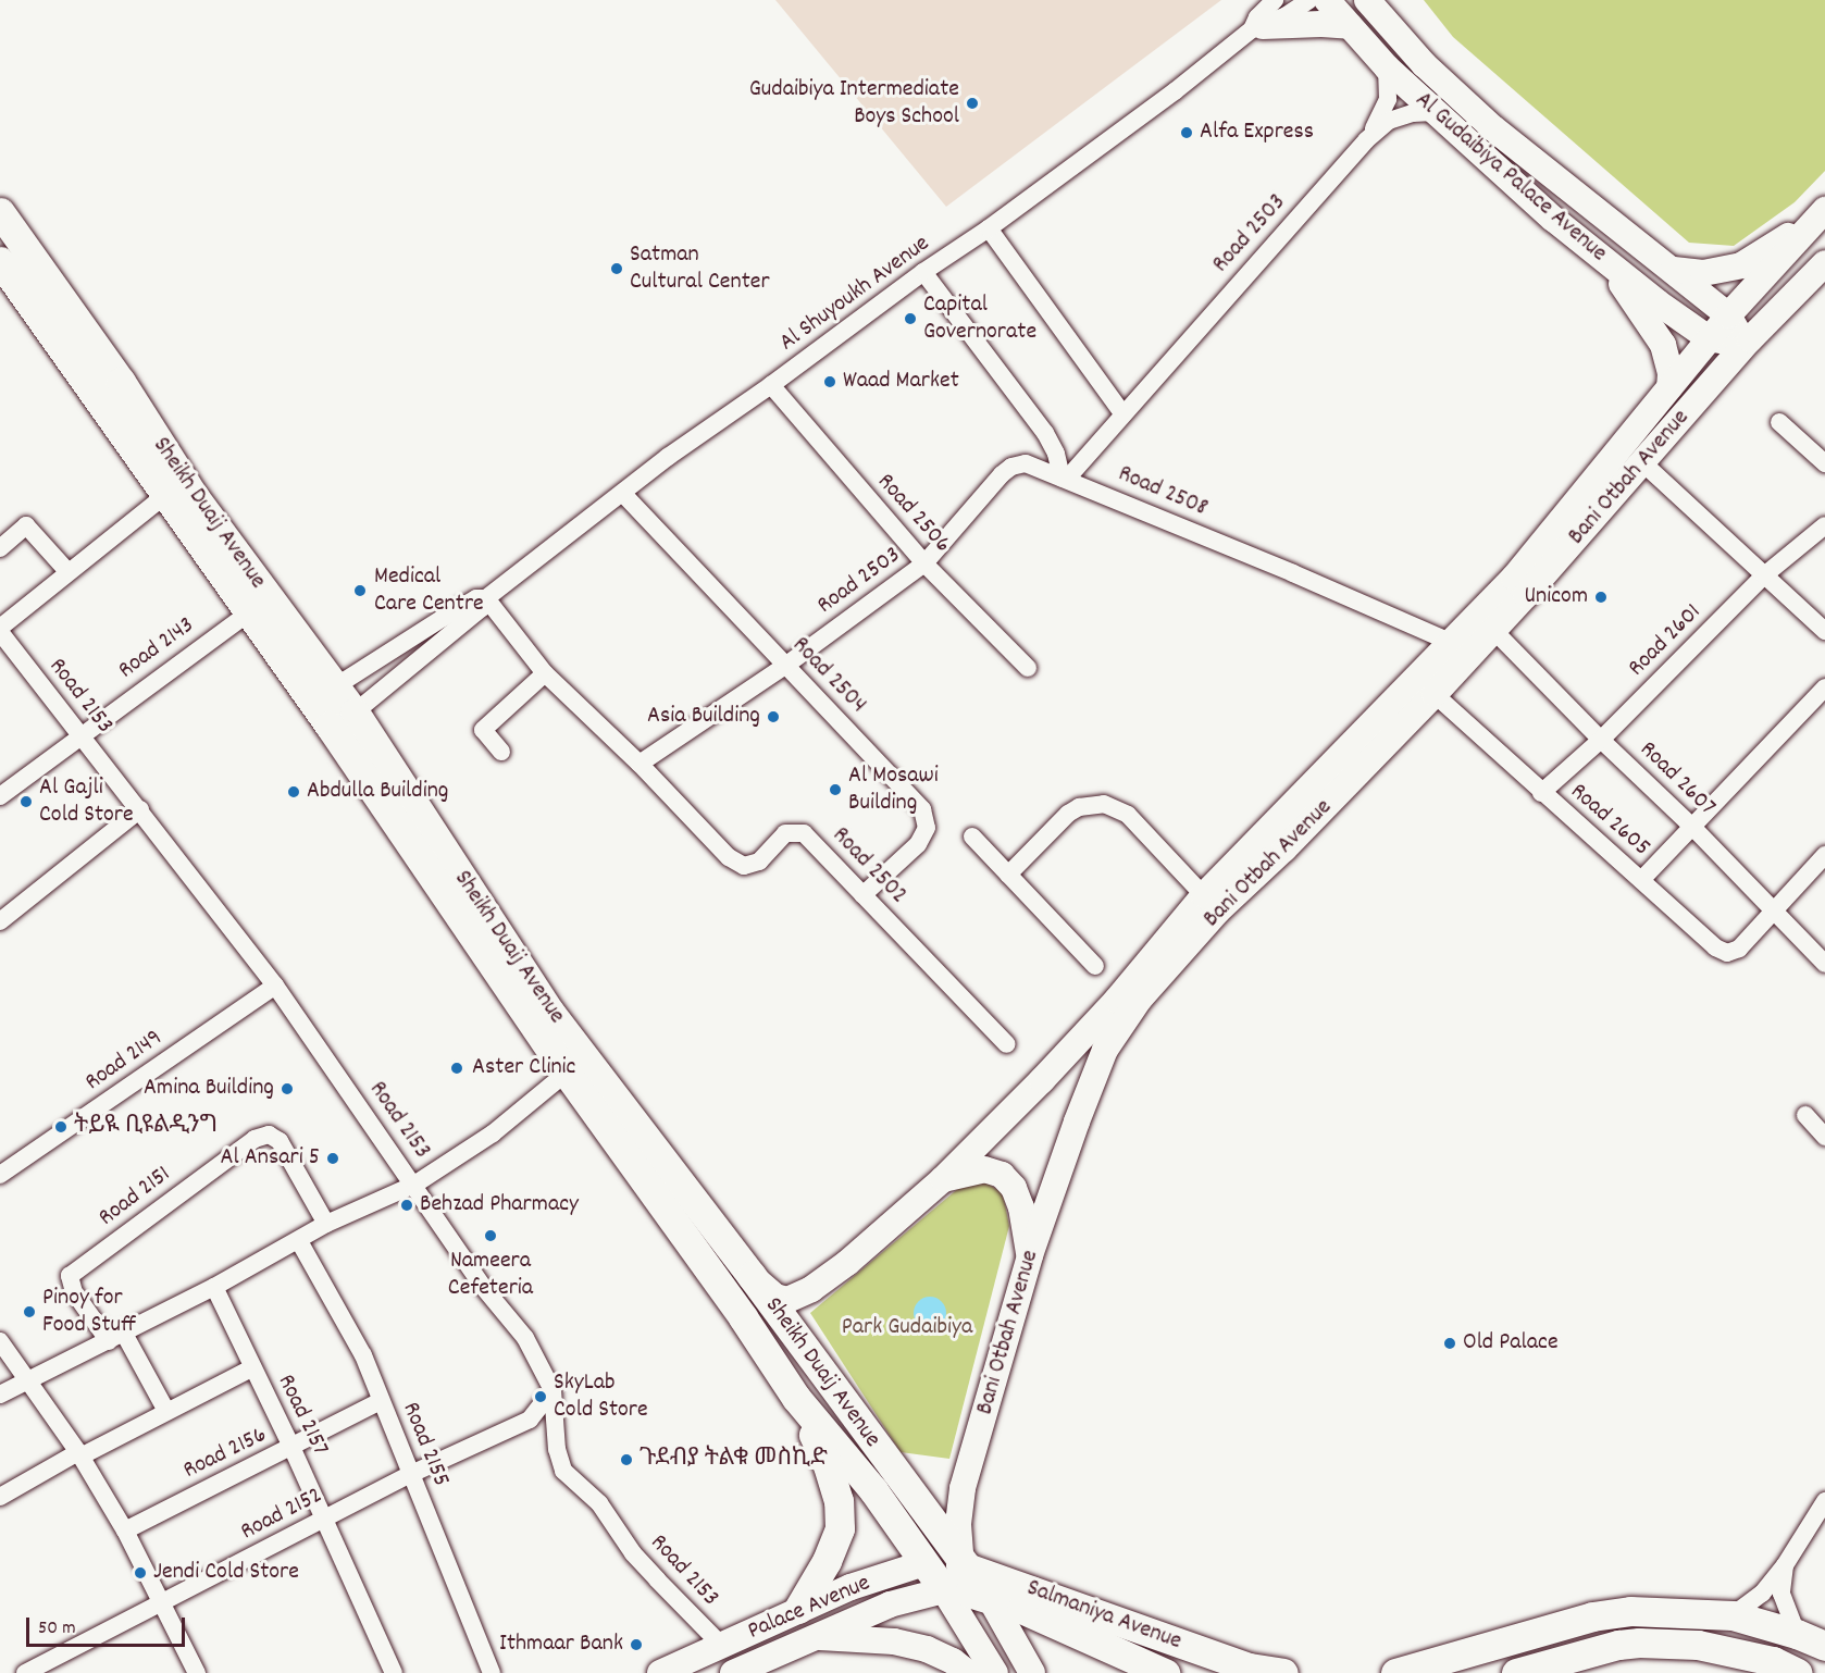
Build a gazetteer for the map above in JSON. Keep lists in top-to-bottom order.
{
  "streets": {
    "main road": [
      "Al Gudaibiya Palace Avenue",
      "Bani Otbah Avenue",
      "Sheikh Duaij Avenue",
      "Palace Avenue",
      "Salmaniya Avenue"
    ],
    "street": [
      "Road 2503",
      "Al Shuyoukh Avenue",
      "Road 2508",
      "Road 2506",
      "Road 2601",
      "Road 2143",
      "Road 2504",
      "Road 2153",
      "Road 2607",
      "Road 2605",
      "Road 2502",
      "Road 2149",
      "Road 2151",
      "Road 2157",
      "Road 2155",
      "Road 2156",
      "Road 2152"
    ]
  },
  "crossings": [
    ["Al Gudaibiya Palace Avenue", "Road 2503"],
    ["Al Gudaibiya Palace Avenue", "Bani Otbah Avenue"],
    ["Road 2503", "Road 2508"],
    ["Road 2503", "Road 2506"],
    ["Road 2503", "Road 2504"],
    ["Road 2503", "Road 2502"],
    ["Al Shuyoukh Avenue", "Sheikh Duaij Avenue"],
    ["Al Shuyoukh Avenue", "Road 2506"],
    ["Al Shuyoukh Avenue", "Road 2504"],
    ["Al Shuyoukh Avenue", "Road 2502"],
    ["Bani Otbah Avenue", "Road 2508"],
    ["Bani Otbah Avenue", "Sheikh Duaij Avenue"],
    ["Bani Otbah Avenue", "Road 2607"],
    ["Bani Otbah Avenue", "Road 2605"],
    ["Bani Otbah Avenue", "Palace Avenue"],
    ["Bani Otbah Avenue", "Salmaniya Avenue"],
    ["Sheikh Duaij Avenue", "Road 2143"],
    ["Sheikh Duaij Avenue", "Palace Avenue"],
    ["Sheikh Duaij Avenue", "Salmaniya Avenue"],
    ["Road 2601", "Road 2607"],
    ["Road 2601", "Road 2605"],
    ["Road 2143", "Road 2153"],
    ["Road 2504", "Road 2502"],
    ["Road 2153", "Road 2149"],
    ["Road 2153", "Road 2152"],
    ["Road 2153", "Palace Avenue"],
    ["Road 2607", "Road 2605"],
    ["Road 2157", "Road 2156"],
    ["Road 2157", "Road 2152"],
    ["Road 2155", "Road 2156"],
    ["Road 2155", "Road 2152"],
    ["Palace Avenue", "Salmaniya Avenue"]
  ],
  "parks": ["Park Gudaibiya"],
  "places": [
    "Gudaibiya Intermediate Boys School",
    "Alfa Express",
    "Satman Cultural Center",
    "Capital Governorate",
    "Waad Market",
    "Medical Care Centre",
    "Unicom",
    "Asia Building",
    "Al Mosawi Building",
    "Abdulla Building",
    "Al Gajli Cold Store",
    "Aster Clinic",
    "Amina Building",
    "ትይዪ ቢዩልዲንግ",
    "Al Ansari 5",
    "Behzad Pharmacy",
    "Nameera Cefeteria",
    "Pinoy for Food Stuff",
    "Old Palace",
    "SkyLab Cold Store",
    "ጉደብያ ትልቁ መስኪድ",
    "Jendi Cold Store",
    "Ithmaar Bank"
  ],
  "scale_bar": "50 m"
}
